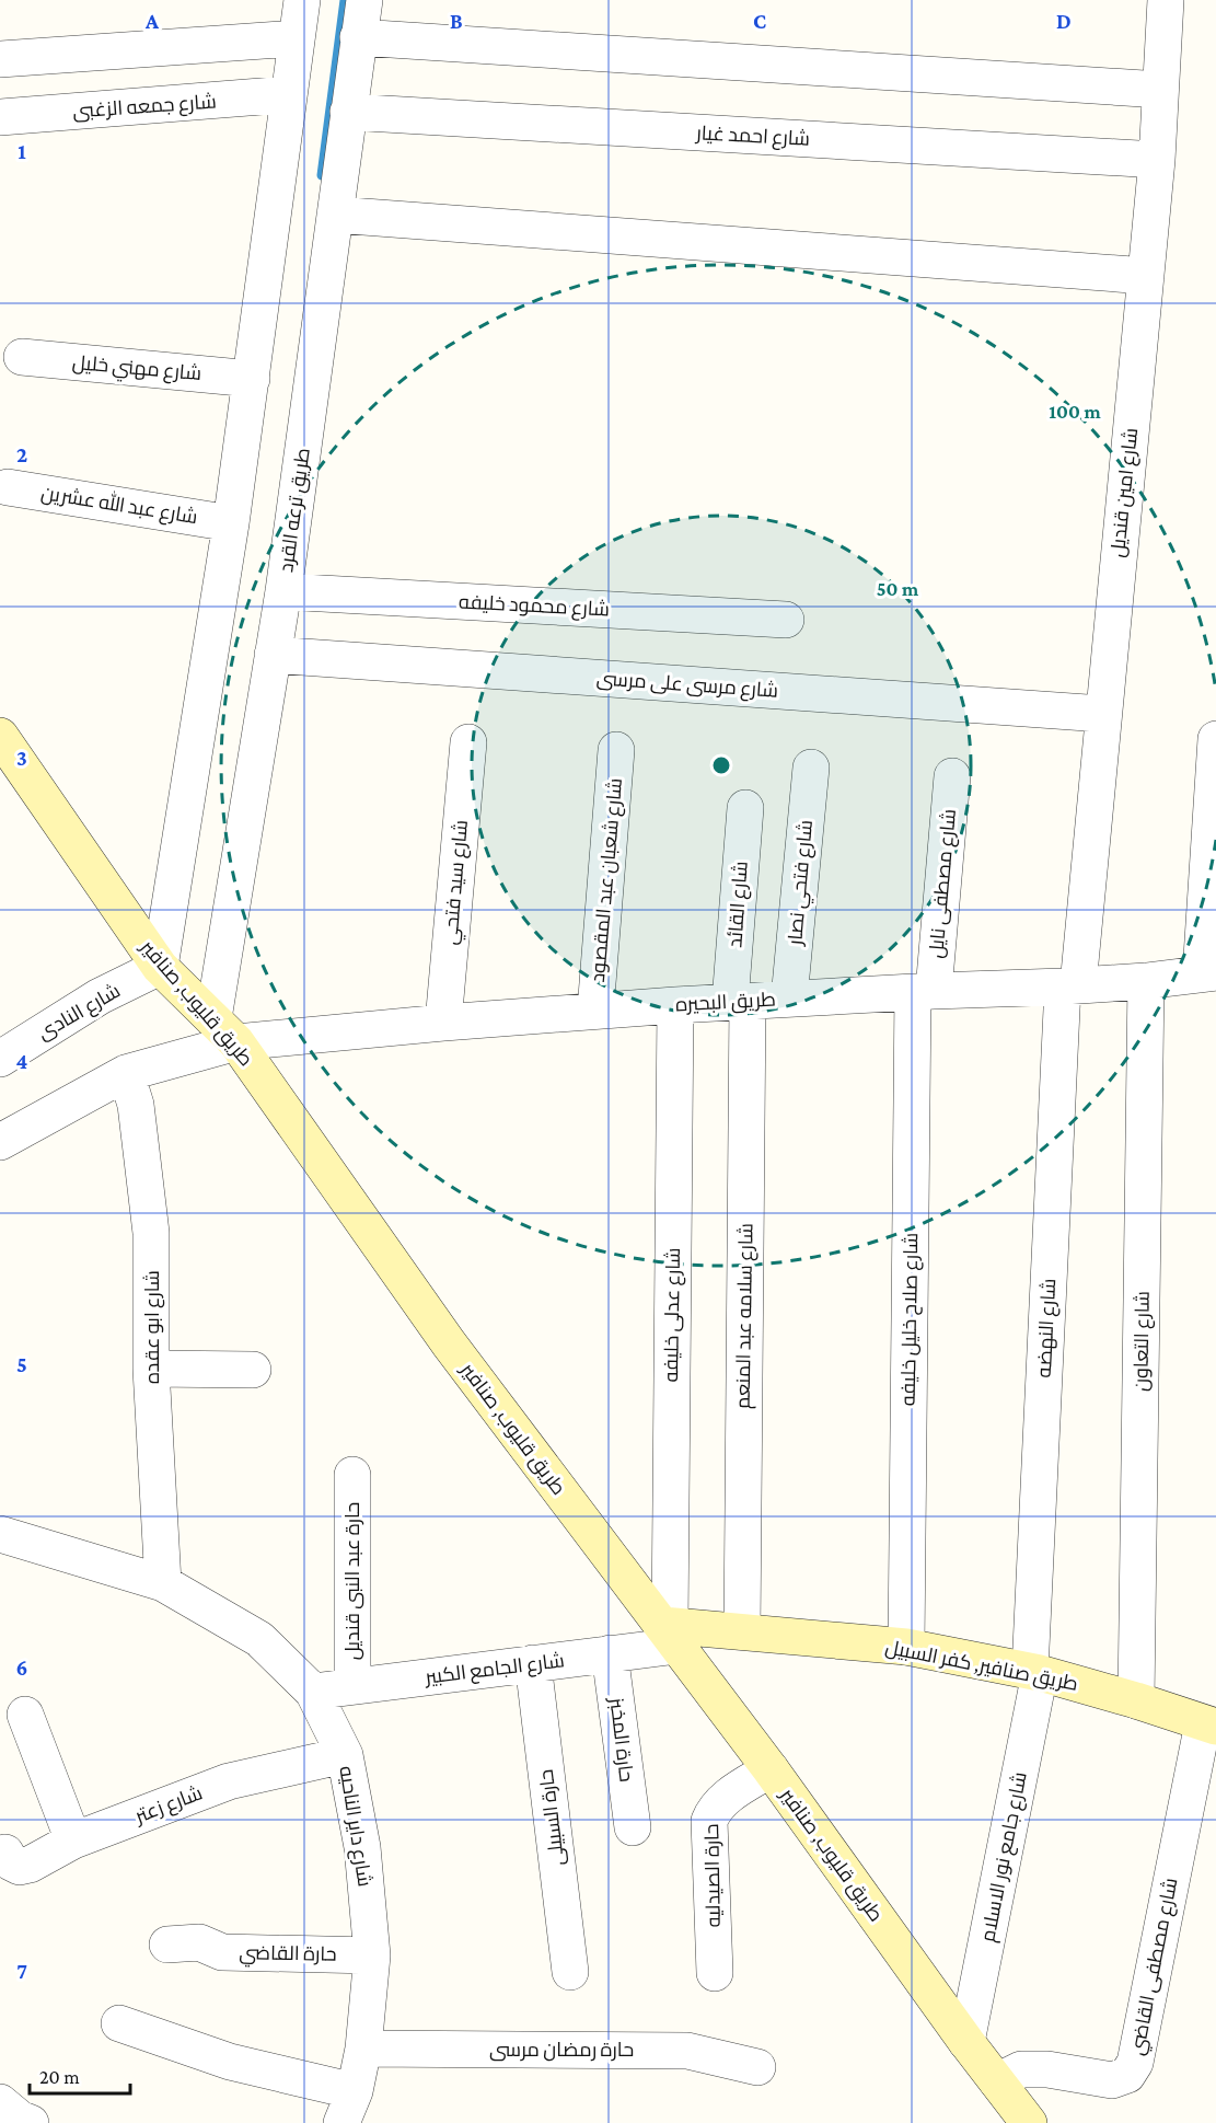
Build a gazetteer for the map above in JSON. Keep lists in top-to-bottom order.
{
  "streets": {
    "street": [
      "شارع جمعه الزغبى",
      "شارع احمد غيار",
      "شارع مهني خليل",
      "شارع امين قنديل",
      "شارع عبد الله عشرين",
      "طريق ترعه القرد",
      "شارع محمود خليفه",
      "شارع مرسى على مرسى",
      "شارع شعبان عبد المقصود",
      "شارع سيد فتحي",
      "شارع فتحي نصار",
      "شارع مصطفى نايل",
      "شارع القائد",
      "طريق البحيره",
      "طريق قليوب, صنافير",
      "شارع النادى",
      "شارع عدلى خليفه",
      "شارع سلامه عبد المنعم",
      "شارع صلاح خليل خليفه",
      "شارع ابو عقده",
      "شارع النهضه",
      "شارع التعاون",
      "حارة عبد النبى قنديل",
      "طريق صنافير, كفر السبيل",
      "شارع الجامع الكبير",
      "حارة المخبز",
      "شارع زعتر",
      "حارة السبيلى",
      "شارع داير الناحيه",
      "شارع جامع نور الاسلام",
      "حارة الصيدليه",
      "حارة القاضي",
      "شارع مصطفى القاضي",
      "حارة رمضان مرسى"
    ]
  },
  "crossings": [
    ["شارع احمد غيار", "شارع امين قنديل"],
    ["شارع احمد غيار", "طريق ترعه القرد"],
    ["شارع امين قنديل", "شارع مرسى على مرسى"],
    ["شارع امين قنديل", "طريق البحيره"],
    ["شارع امين قنديل", "شارع النهضه"],
    ["طريق ترعه القرد", "شارع محمود خليفه"],
    ["طريق ترعه القرد", "شارع مرسى على مرسى"],
    ["طريق ترعه القرد", "طريق البحيره"],
    ["طريق ترعه القرد", "طريق قليوب, صنافير"],
    ["شارع شعبان عبد المقصود", "طريق البحيره"],
    ["شارع سيد فتحي", "طريق البحيره"],
    ["شارع فتحي نصار", "طريق البحيره"],
    ["شارع مصطفى نايل", "طريق البحيره"],
    ["شارع مصطفى نايل", "شارع صلاح خليل خليفه"],
    ["شارع القائد", "طريق البحيره"],
    ["شارع القائد", "شارع سلامه عبد المنعم"],
    ["طريق البحيره", "طريق قليوب, صنافير"],
    ["طريق البحيره", "شارع عدلى خليفه"],
    ["طريق البحيره", "شارع سلامه عبد المنعم"],
    ["طريق البحيره", "شارع صلاح خليل خليفه"],
    ["طريق البحيره", "شارع ابو عقده"],
    ["طريق البحيره", "شارع النهضه"],
    ["طريق البحيره", "شارع التعاون"],
    ["طريق قليوب, صنافير", "شارع النادى"],
    ["طريق قليوب, صنافير", "شارع عدلى خليفه"],
    ["طريق قليوب, صنافير", "طريق صنافير, كفر السبيل"],
    ["طريق قليوب, صنافير", "شارع الجامع الكبير"],
    ["طريق قليوب, صنافير", "شارع جامع نور الاسلام"],
    ["طريق قليوب, صنافير", "حارة الصيدليه"],
    ["طريق قليوب, صنافير", "شارع مصطفى القاضي"],
    ["شارع عدلى خليفه", "طريق صنافير, كفر السبيل"],
    ["شارع عدلى خليفه", "شارع الجامع الكبير"],
    ["شارع سلامه عبد المنعم", "طريق صنافير, كفر السبيل"],
    ["شارع صلاح خليل خليفه", "طريق صنافير, كفر السبيل"],
    ["شارع ابو عقده", "شارع داير الناحيه"],
    ["شارع النهضه", "طريق صنافير, كفر السبيل"],
    ["شارع النهضه", "شارع جامع نور الاسلام"],
    ["شارع التعاون", "طريق صنافير, كفر السبيل"],
    ["حارة عبد النبى قنديل", "شارع الجامع الكبير"],
    ["طريق صنافير, كفر السبيل", "شارع الجامع الكبير"],
    ["طريق صنافير, كفر السبيل", "شارع جامع نور الاسلام"],
    ["طريق صنافير, كفر السبيل", "شارع مصطفى القاضي"],
    ["شارع الجامع الكبير", "حارة المخبز"],
    ["شارع الجامع الكبير", "حارة السبيلى"],
    ["شارع الجامع الكبير", "شارع داير الناحيه"],
    ["شارع زعتر", "شارع داير الناحيه"],
    ["شارع داير الناحيه", "حارة القاضي"],
    ["شارع داير الناحيه", "حارة رمضان مرسى"]
  ],
  "scale_bar": "20 m",
  "grid": {
    "columns": [
      "A",
      "B",
      "C",
      "D"
    ],
    "rows": [
      "1",
      "2",
      "3",
      "4",
      "5",
      "6",
      "7"
    ]
  },
  "rings": ["100 m", "50 m"]
}
